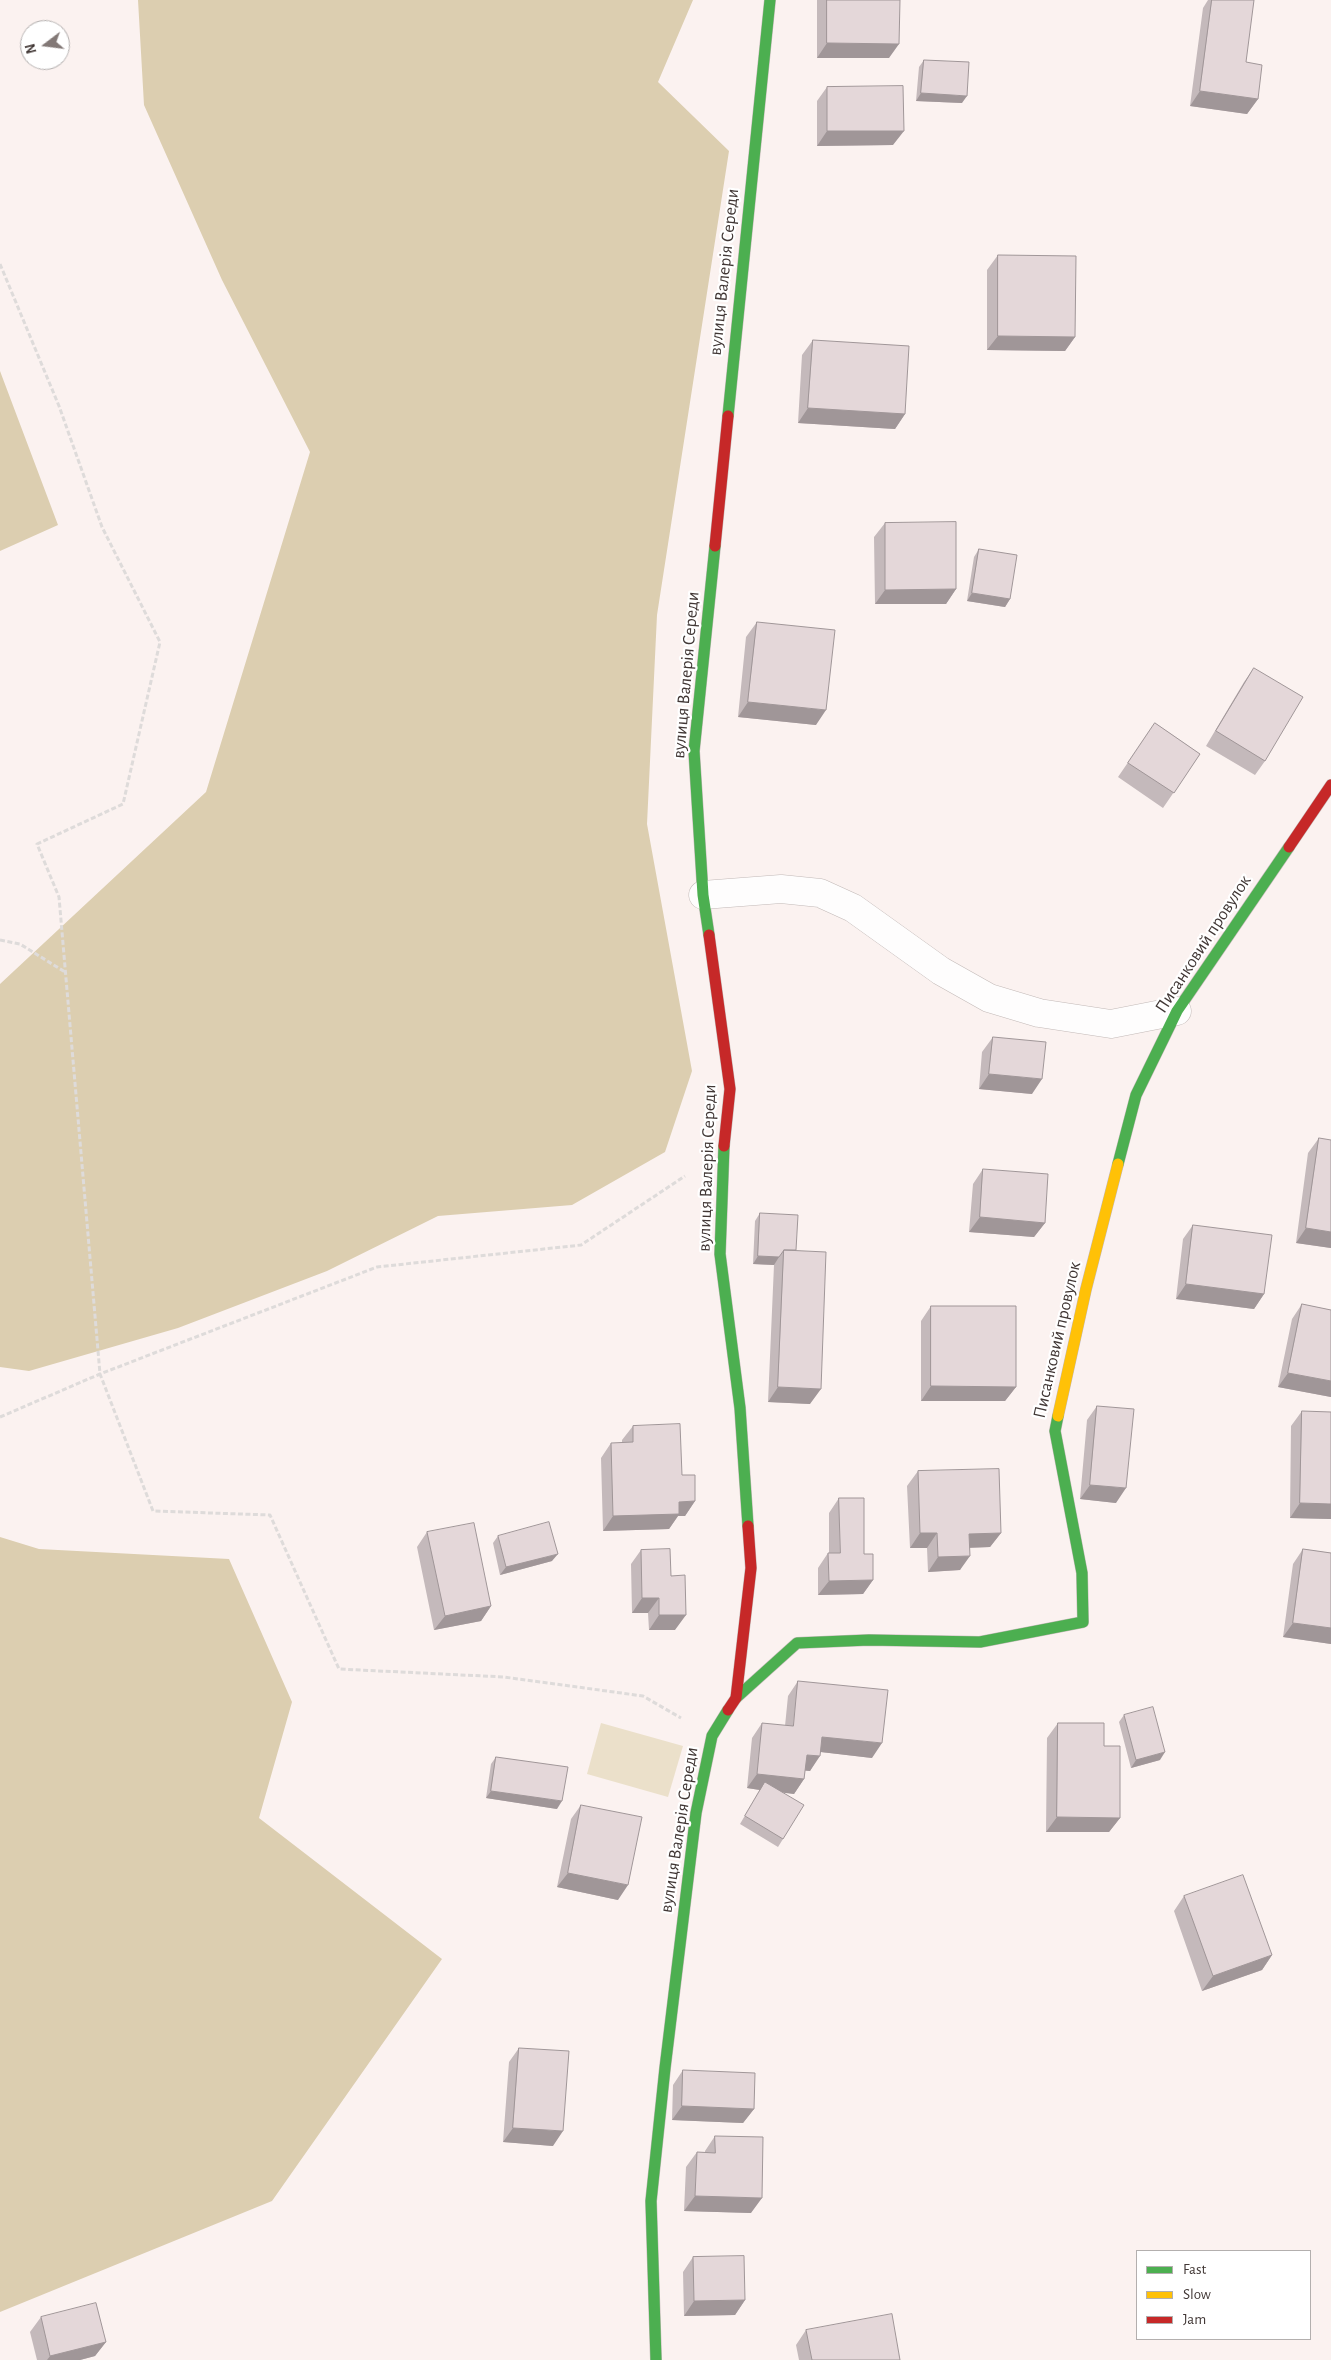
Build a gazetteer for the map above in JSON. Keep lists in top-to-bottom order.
{
  "streets": {
    "street": ["вулиця Валерія Середи", "Писанковий провулок"]
  },
  "crossings": [
    ["вулиця Валерія Середи", "Писанковий провулок"]
  ],
  "legend": ["Fast", "Slow", "Jam"],
  "north": "left"
}
